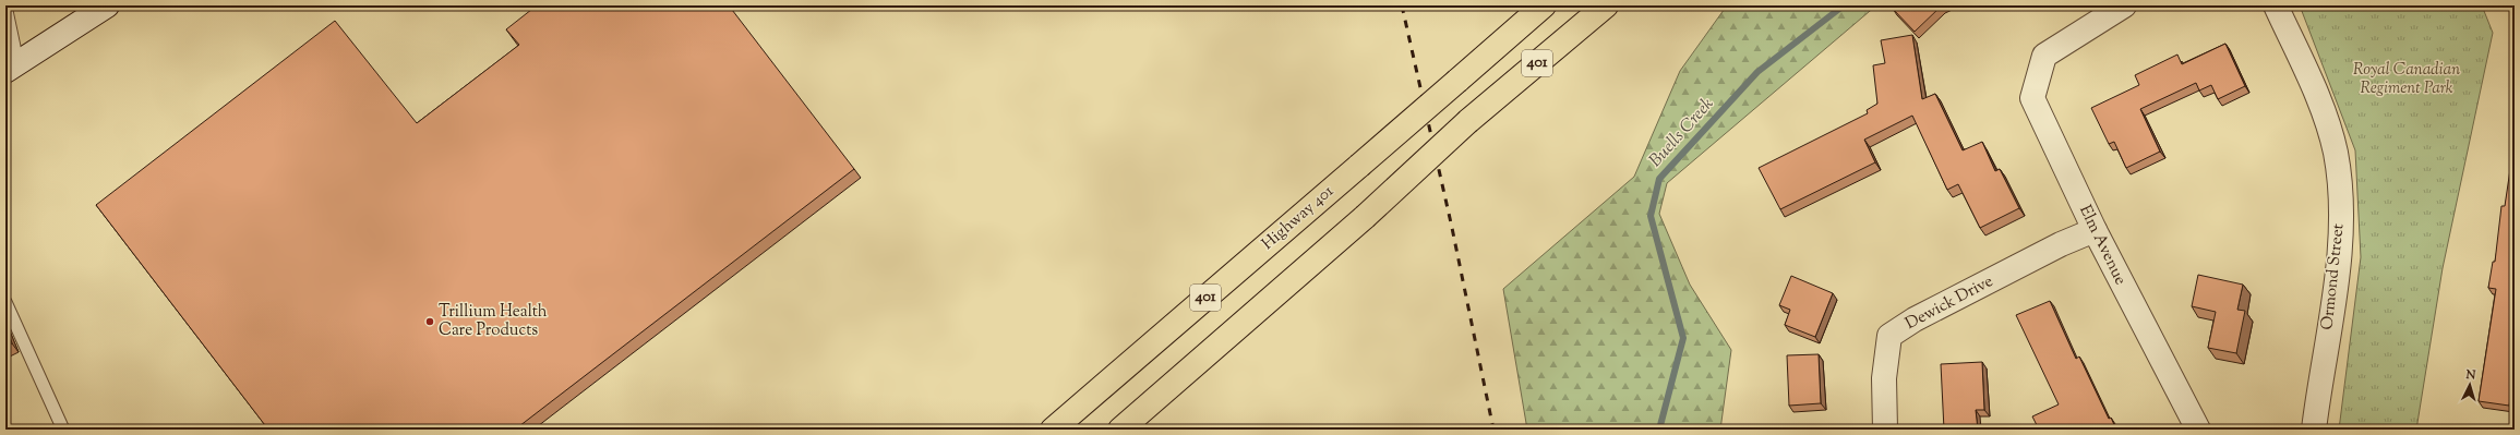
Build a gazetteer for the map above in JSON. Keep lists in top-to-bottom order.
{
  "streets": {
    "highway": ["401", "Highway 401"],
    "street": ["Elm Avenue", "Ormond Street", "Dewick Drive"]
  },
  "crossings": [
    ["Elm Avenue", "Dewick Drive"]
  ],
  "water": ["Buells Creek"],
  "parks": ["Royal Canadian Regiment Park"],
  "places": ["Trillium Health Care Products"],
  "north": "top"
}
